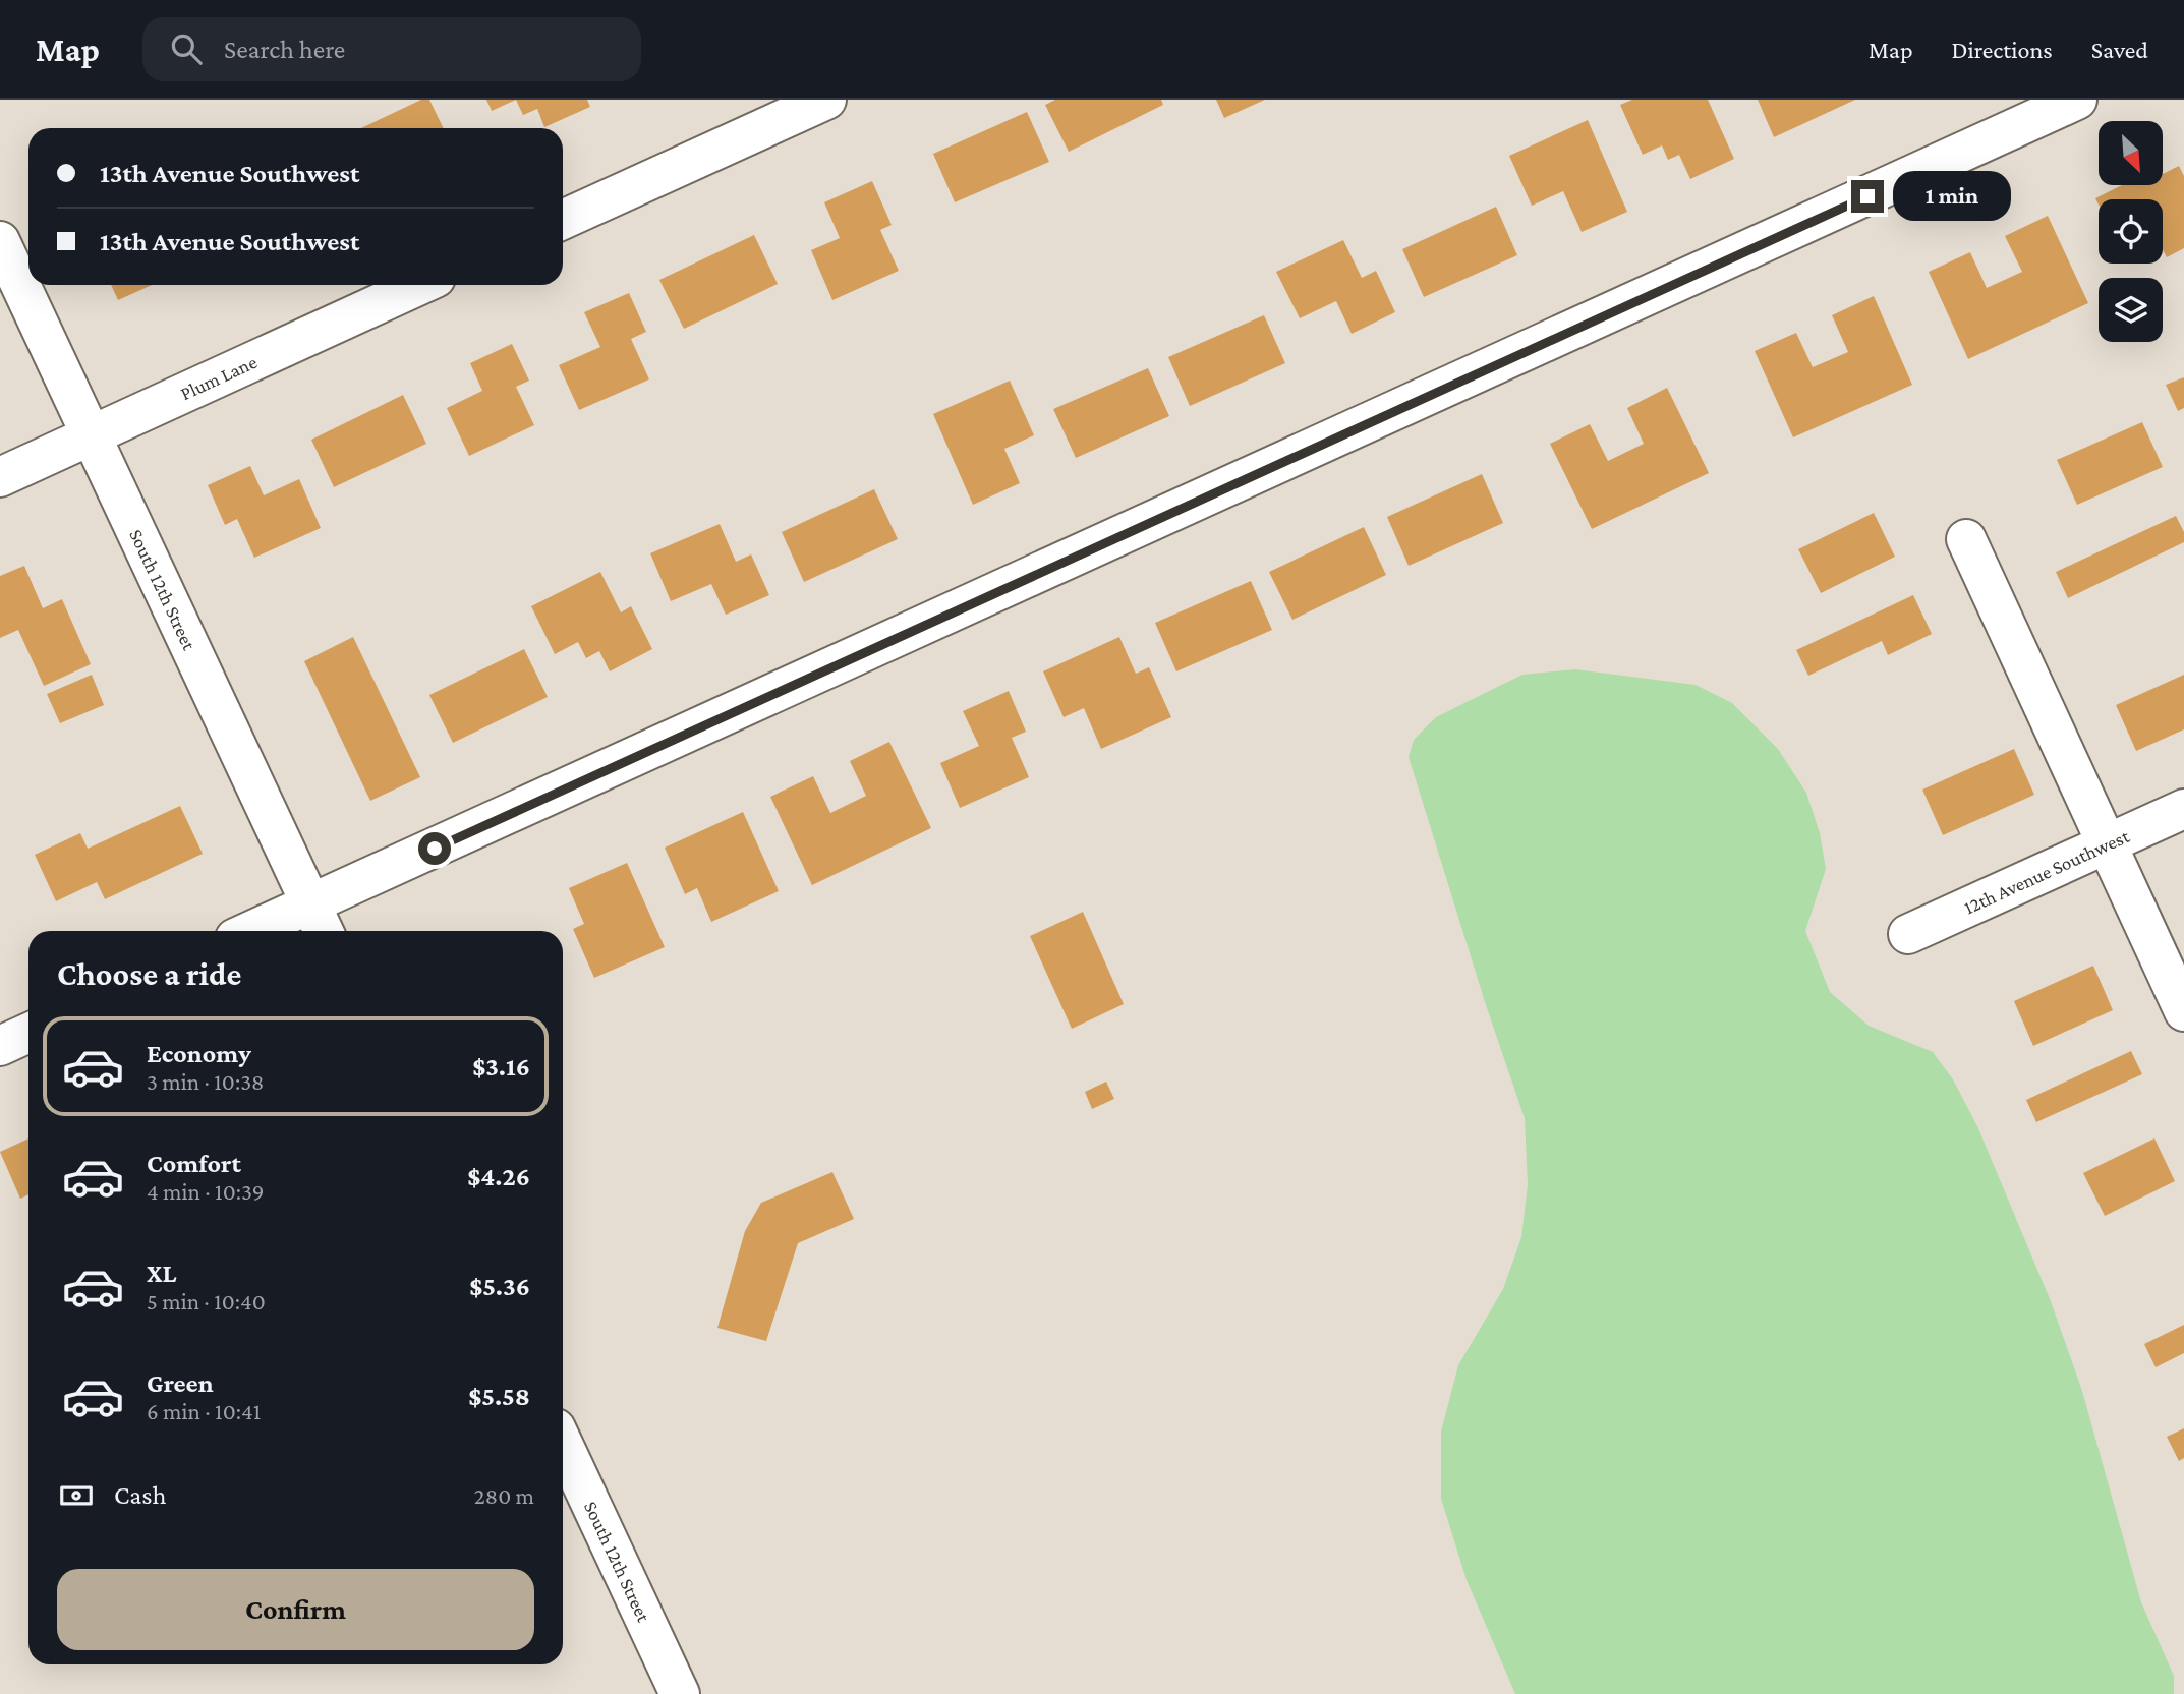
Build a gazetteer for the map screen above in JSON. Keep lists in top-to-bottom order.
{
  "streets": {
    "street": ["Plum Lane", "South 12th Street", "12th Avenue Southwest"]
  },
  "crossings": [
    ["Plum Lane", "South 12th Street"]
  ],
  "north": "bottom right",
  "page": {
    "header": "Map",
    "search": "Search here",
    "nav": ["Map", "Directions", "Saved"],
    "banner": ["13th Avenue Southwest", "13th Avenue Southwest"],
    "bubble": "1 min",
    "heading": "Choose a ride",
    "list": [
      {
        "name": "Economy",
        "note": "3 min · 10:38",
        "value": "$3.16"
      },
      {
        "name": "Comfort",
        "note": "4 min · 10:39",
        "value": "$4.26"
      },
      {
        "name": "XL",
        "note": "5 min · 10:40",
        "value": "$5.36"
      },
      {
        "name": "Green",
        "note": "6 min · 10:41",
        "value": "$5.58"
      }
    ],
    "pay": ["Cash", "280 m"],
    "buttons": "Confirm"
  }
}
